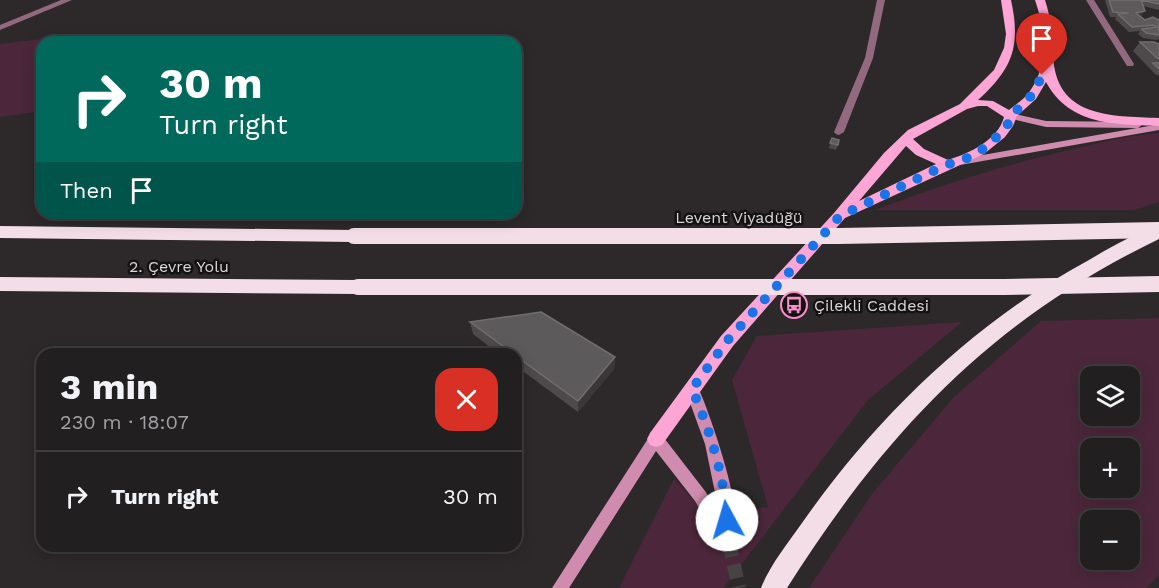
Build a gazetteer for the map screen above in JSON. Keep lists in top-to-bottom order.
{
  "streets": {
    "highway": ["Levent Viyadüğü", "2. Çevre Yolu"]
  },
  "crossings": [
    ["Levent Viyadüğü", "2. Çevre Yolu"]
  ],
  "places": {
    "bus stop": ["Çilekli Caddesi"]
  },
  "page": {
    "turn": ["30 m", "Turn right"],
    "then": "Then",
    "heading": ["3 min", "230 m · 18:07"],
    "map_buttons": ["+", "−"],
    "list": [
      {
        "name": "Turn right",
        "value": "30 m"
      }
    ]
  }
}
